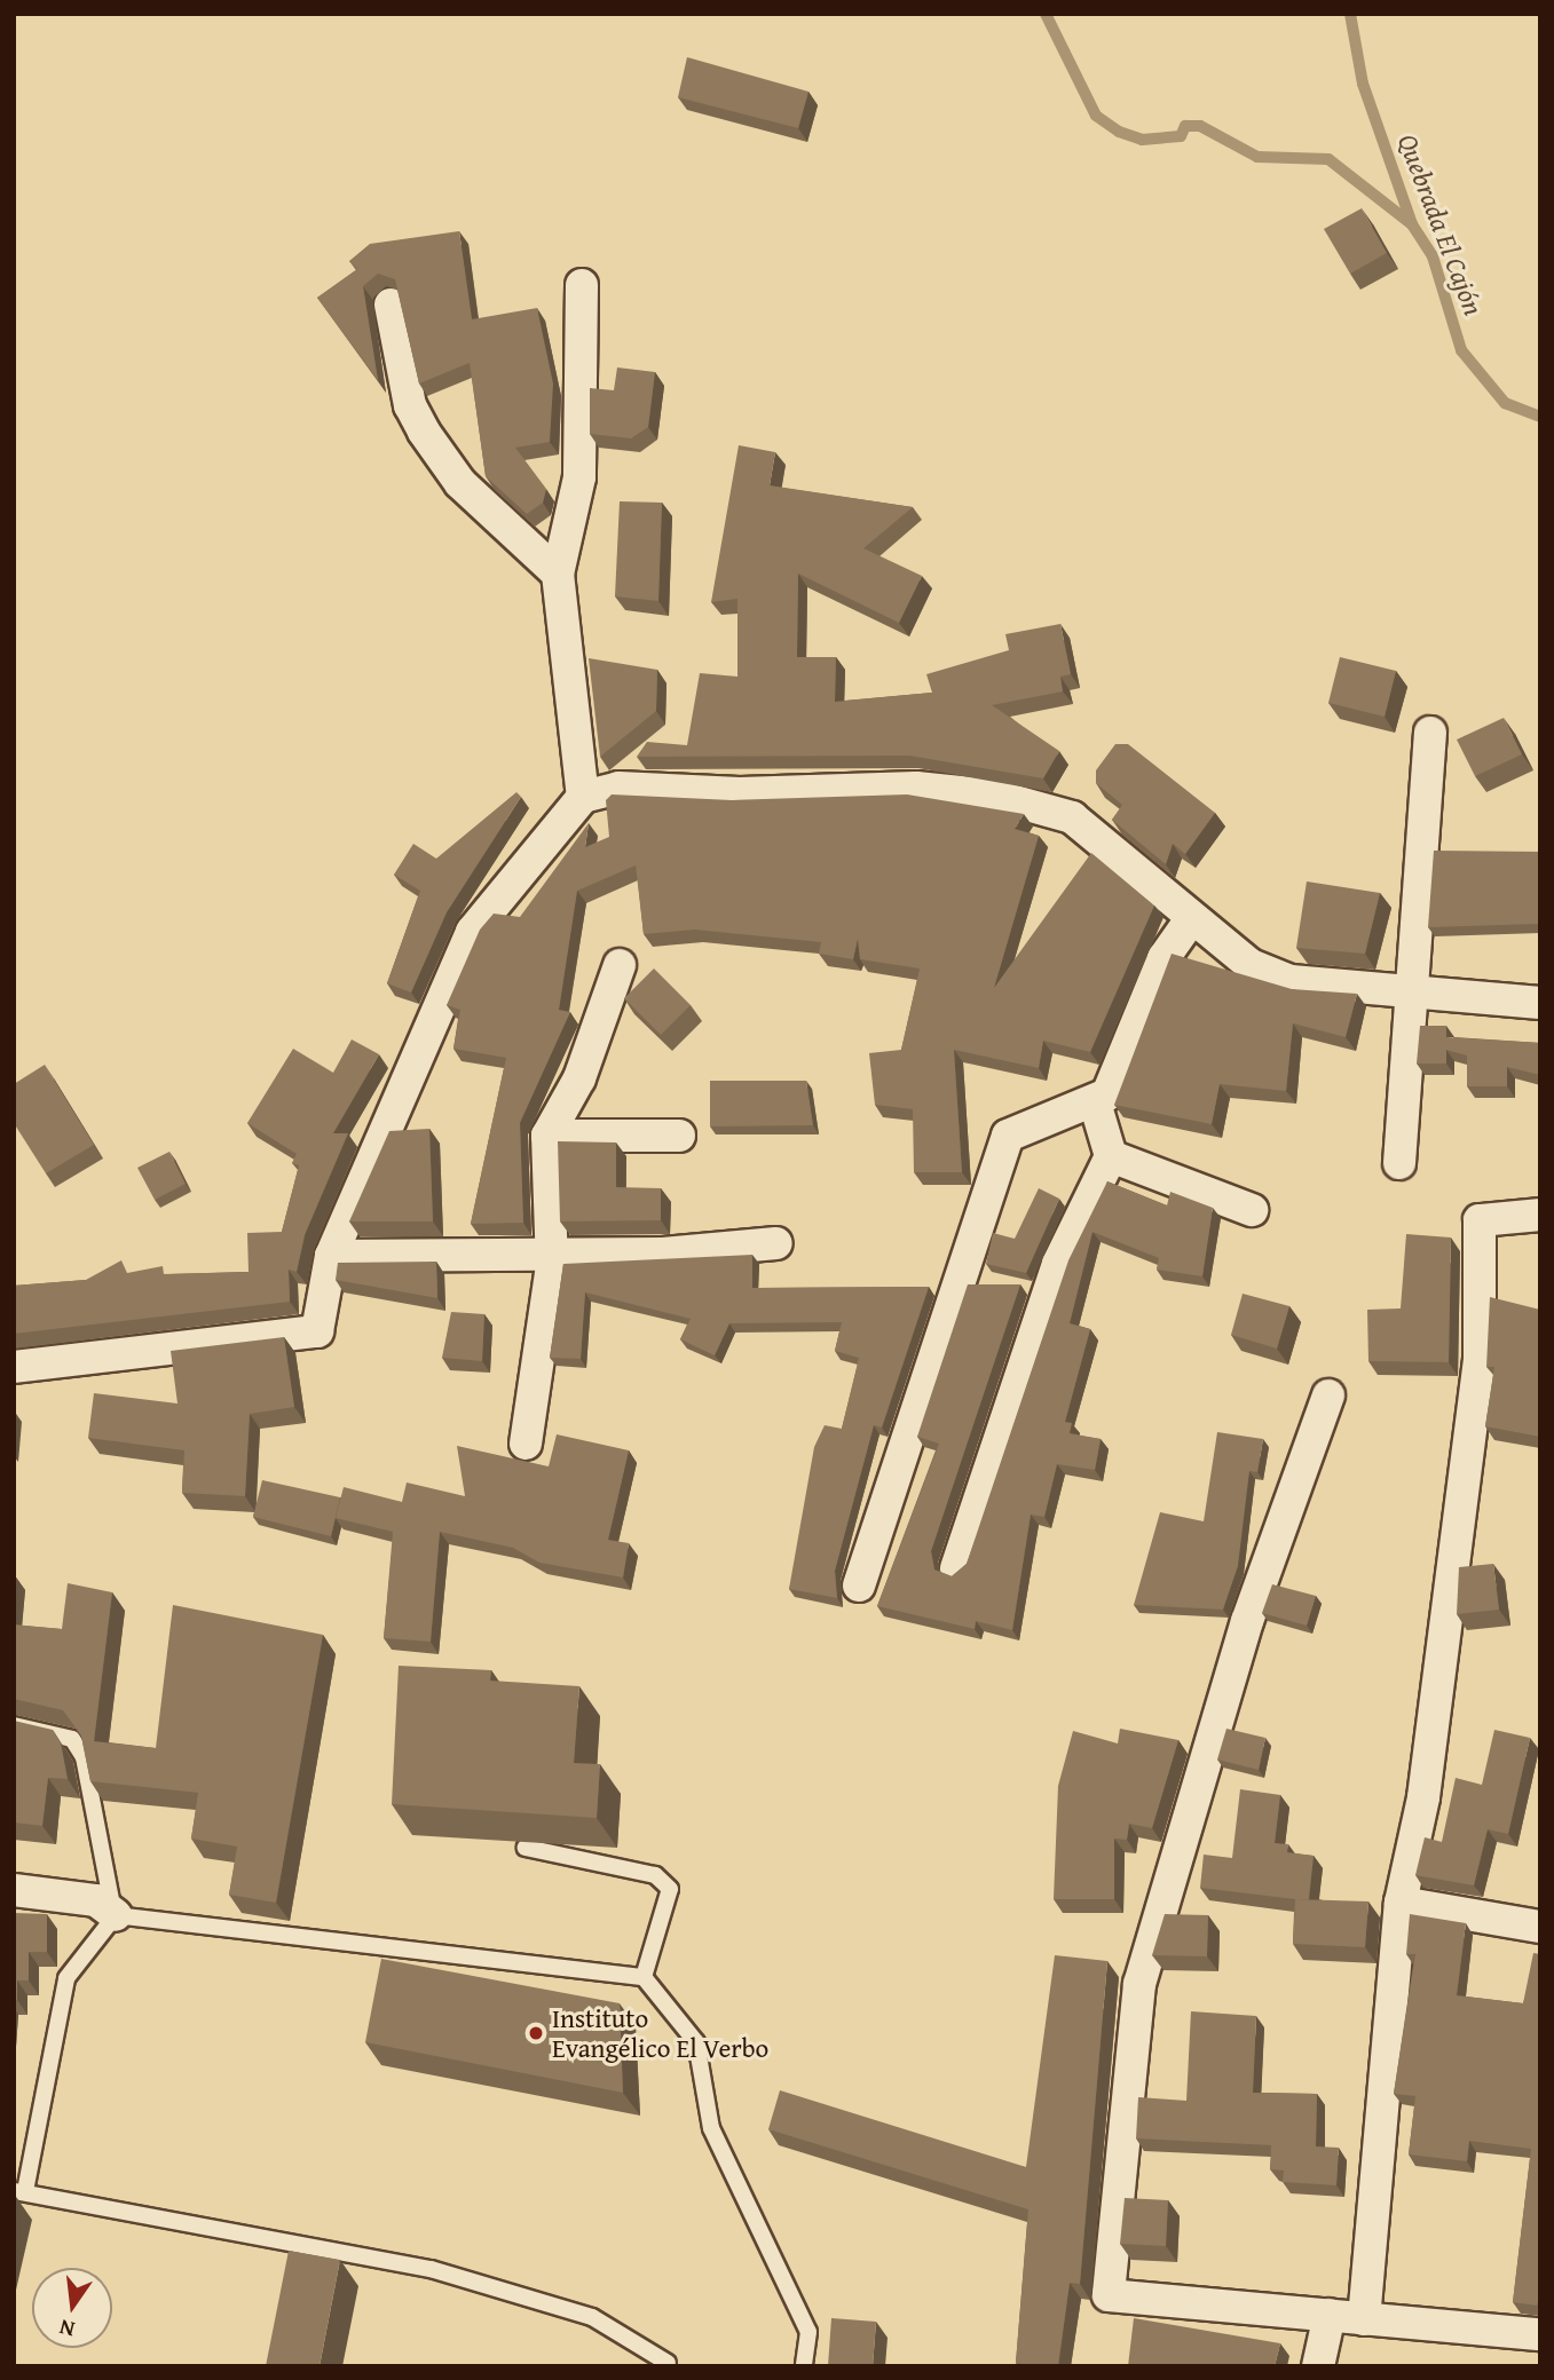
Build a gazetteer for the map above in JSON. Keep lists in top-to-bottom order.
{
  "water": ["Quebrada El Cajón"],
  "places": ["Instituto Evangélico El Verbo"],
  "north": "bottom"
}
